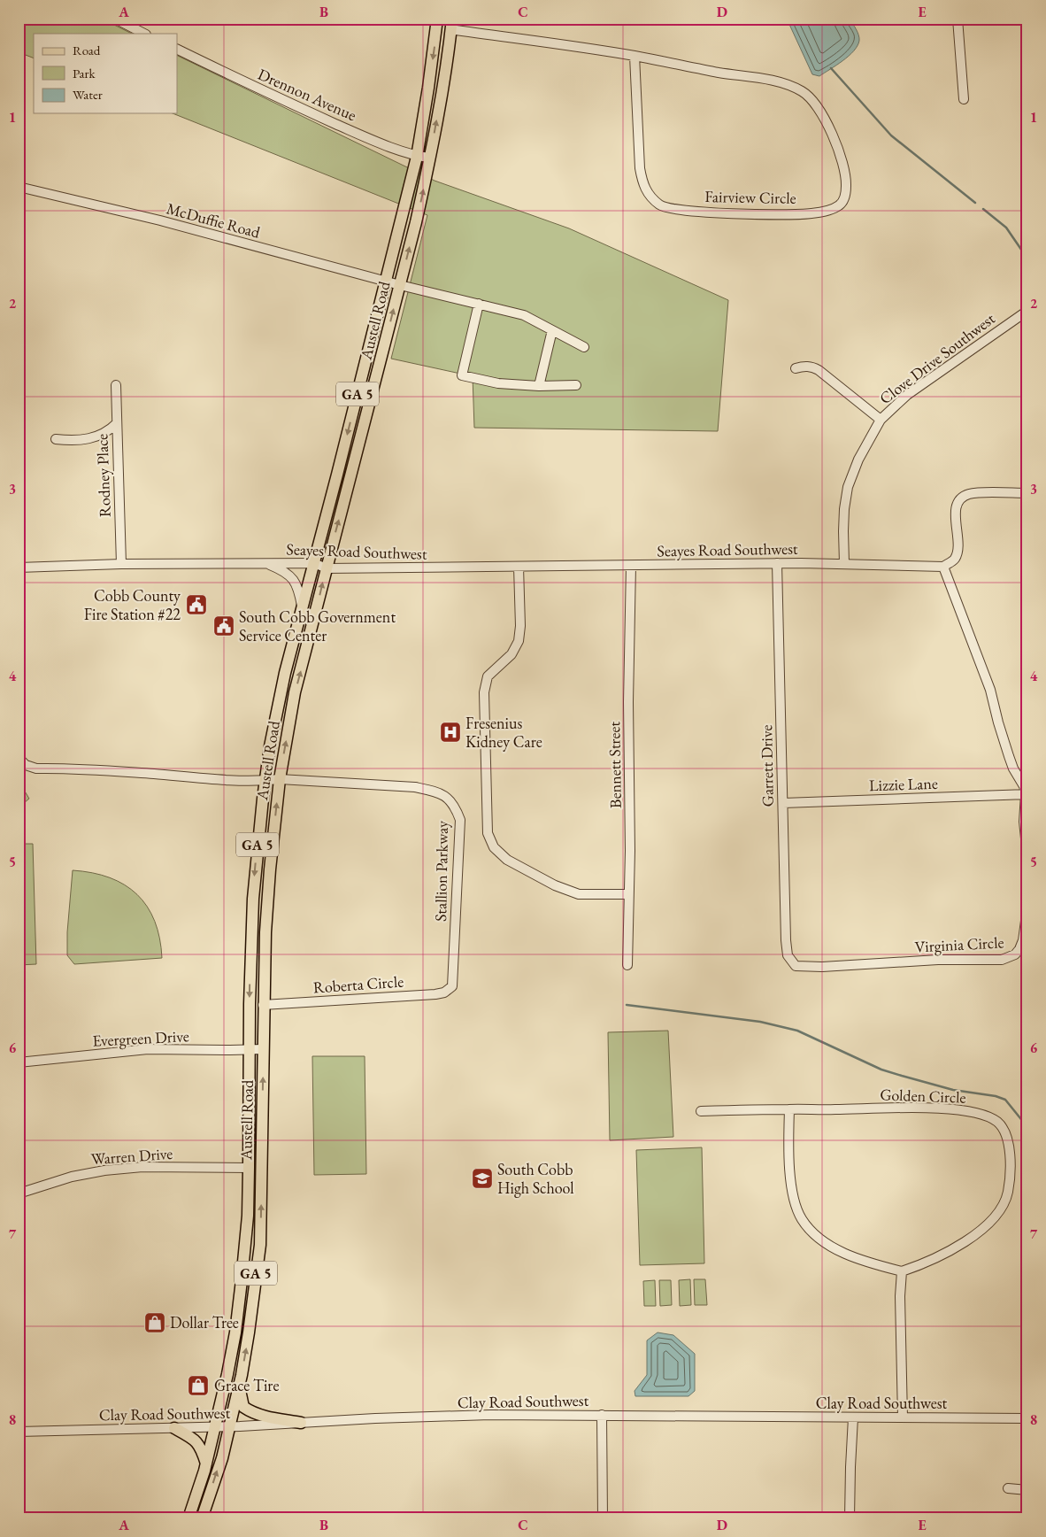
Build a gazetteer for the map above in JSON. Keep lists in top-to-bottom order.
{
  "streets": {
    "main road": ["Austell Road", "GA 5"],
    "street": [
      "Drennon Avenue",
      "Fairview Circle",
      "McDuffie Road",
      "Clove Drive Southwest",
      "Rodney Place",
      "Seayes Road Southwest",
      "Bennett Street",
      "Garrett Drive",
      "Lizzie Lane",
      "Stallion Parkway",
      "Virginia Circle",
      "Roberta Circle",
      "Evergreen Drive",
      "Golden Circle",
      "Warren Drive",
      "Clay Road Southwest"
    ]
  },
  "crossings": [
    ["Drennon Avenue", "Austell Road"],
    ["McDuffie Road", "Austell Road"],
    ["Austell Road", "Seayes Road Southwest"],
    ["Austell Road", "Stallion Parkway"],
    ["Austell Road", "Roberta Circle"],
    ["Austell Road", "Evergreen Drive"],
    ["Austell Road", "Warren Drive"],
    ["Austell Road", "Clay Road Southwest"],
    ["Clove Drive Southwest", "Seayes Road Southwest"],
    ["Rodney Place", "Seayes Road Southwest"],
    ["Seayes Road Southwest", "Bennett Street"],
    ["Seayes Road Southwest", "Garrett Drive"],
    ["Garrett Drive", "Lizzie Lane"],
    ["Garrett Drive", "Virginia Circle"],
    ["Lizzie Lane", "Virginia Circle"],
    ["Stallion Parkway", "Roberta Circle"]
  ],
  "places": {
    "public building": ["Cobb County Fire Station #22", "South Cobb Government Service Center"],
    "hospital": ["Fresenius Kidney Care"],
    "school or university": ["South Cobb High School"],
    "shop": ["Dollar Tree", "Grace Tire"]
  },
  "legend": ["Road", "Park", "Water"],
  "grid": {
    "columns": [
      "A",
      "B",
      "C",
      "D",
      "E"
    ],
    "rows": [
      "1",
      "2",
      "3",
      "4",
      "5",
      "6",
      "7",
      "8"
    ]
  }
}
